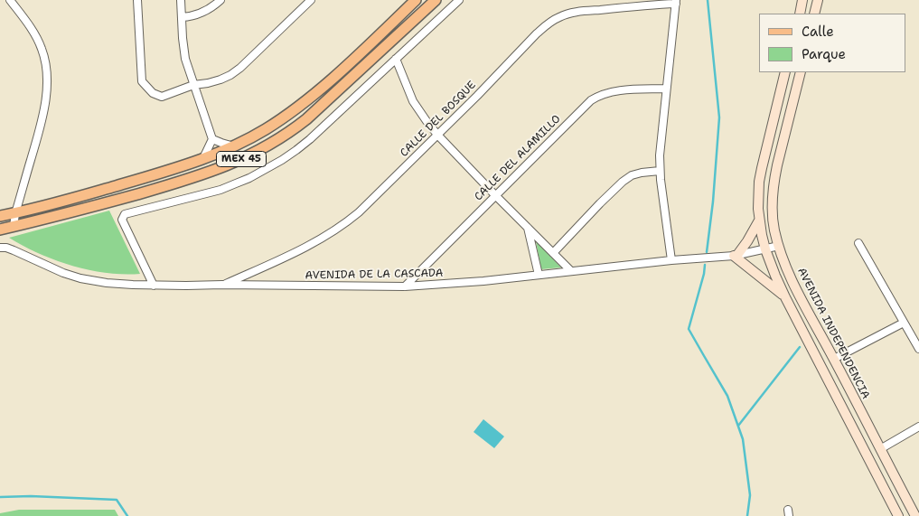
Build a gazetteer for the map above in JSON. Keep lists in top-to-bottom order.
{
  "streets": {
    "main road": ["MEX 45", "AVENIDA INDEPENDENCIA"],
    "street": ["CALLE DEL BOSQUE", "CALLE DEL ALAMILLO", "AVENIDA DE LA CASCADA"]
  },
  "crossings": [
    ["CALLE DEL BOSQUE", "AVENIDA DE LA CASCADA"],
    ["CALLE DEL ALAMILLO", "AVENIDA DE LA CASCADA"],
    ["AVENIDA DE LA CASCADA", "AVENIDA INDEPENDENCIA"]
  ],
  "legend": ["Calle", "Parque"]
}
